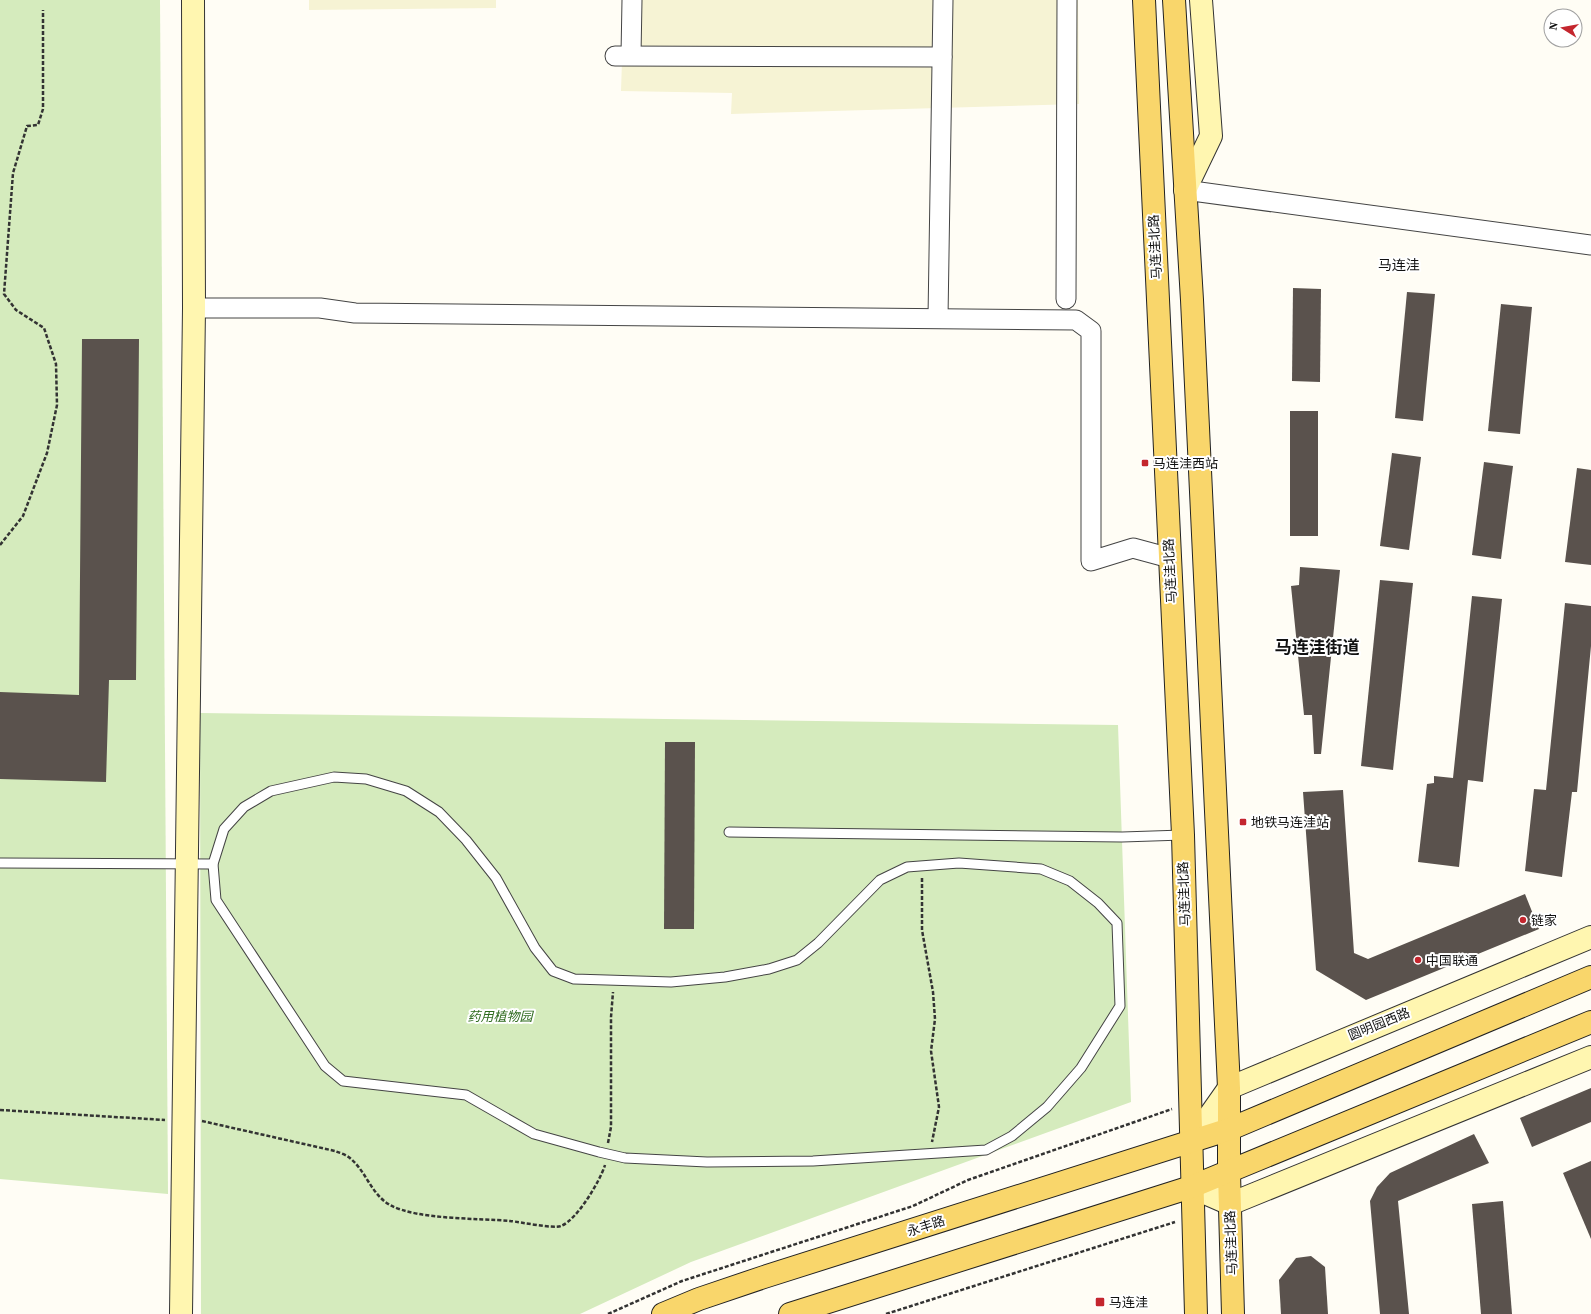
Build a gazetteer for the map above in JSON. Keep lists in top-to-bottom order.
{
  "streets": {
    "main road": ["马连洼北路", "永丰路"],
    "street": ["圆明园西路"]
  },
  "crossings": [
    ["马连洼北路", "永丰路"]
  ],
  "districts": ["马连洼", "马连洼街道"],
  "parks": ["药用植物园"],
  "places": {
    "transit": ["马连洼西站", "地铁马连洼站", "马连洼"],
    "other": ["链家", "中国联通"]
  },
  "north": "left"
}
